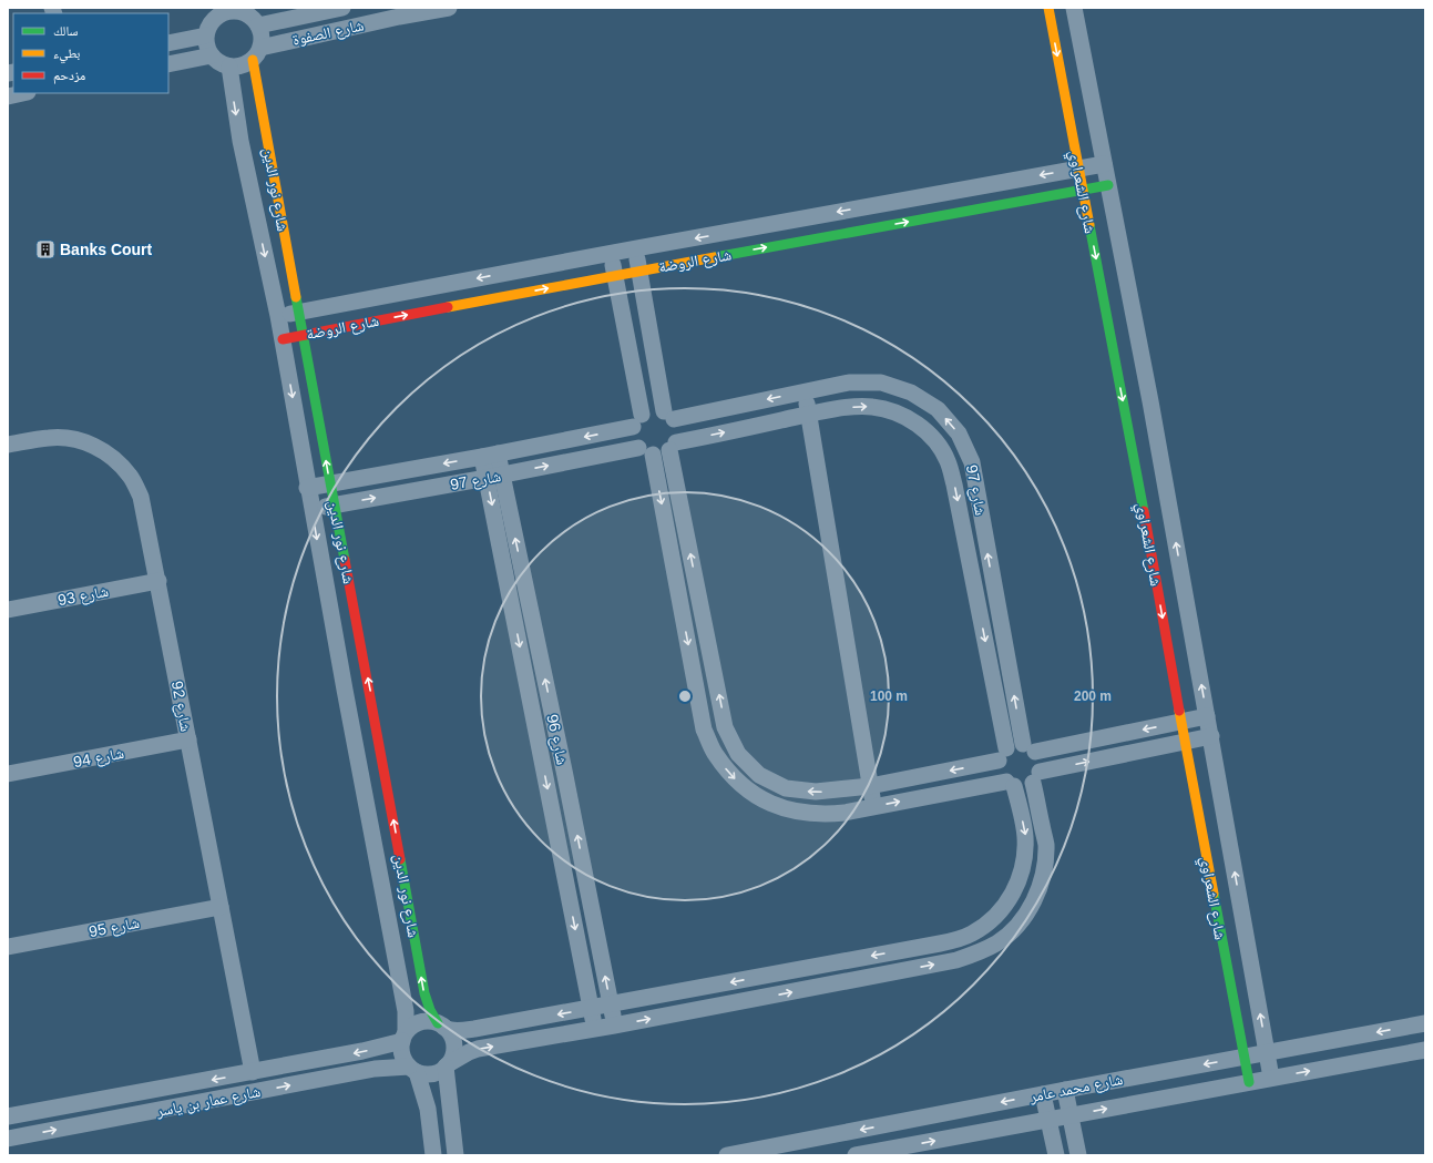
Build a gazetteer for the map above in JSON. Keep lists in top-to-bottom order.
{
  "streets": {
    "street": [
      "شارع الصفوة",
      "شارع نور الدين",
      "شارع الشعراوي",
      "شارع الروضة",
      "شارع 97",
      "شارع 93",
      "شارع 92",
      "شارع 96",
      "شارع 94",
      "شارع 95",
      "شارع محمد عامر",
      "شارع عمار بن ياسر"
    ]
  },
  "crossings": [
    ["شارع الصفوة", "شارع نور الدين"],
    ["شارع نور الدين", "شارع الروضة"],
    ["شارع نور الدين", "شارع 97"],
    ["شارع نور الدين", "شارع عمار بن ياسر"],
    ["شارع الشعراوي", "شارع الروضة"],
    ["شارع الشعراوي", "شارع محمد عامر"],
    ["شارع 97", "شارع 96"],
    ["شارع 93", "شارع 92"],
    ["شارع 92", "شارع 94"],
    ["شارع 92", "شارع 95"],
    ["شارع 92", "شارع عمار بن ياسر"]
  ],
  "places": {
    "building": ["Banks Court"]
  },
  "legend": ["سالك", "بطيء", "مزدحم"],
  "rings": ["100 m", "200 m"]
}
